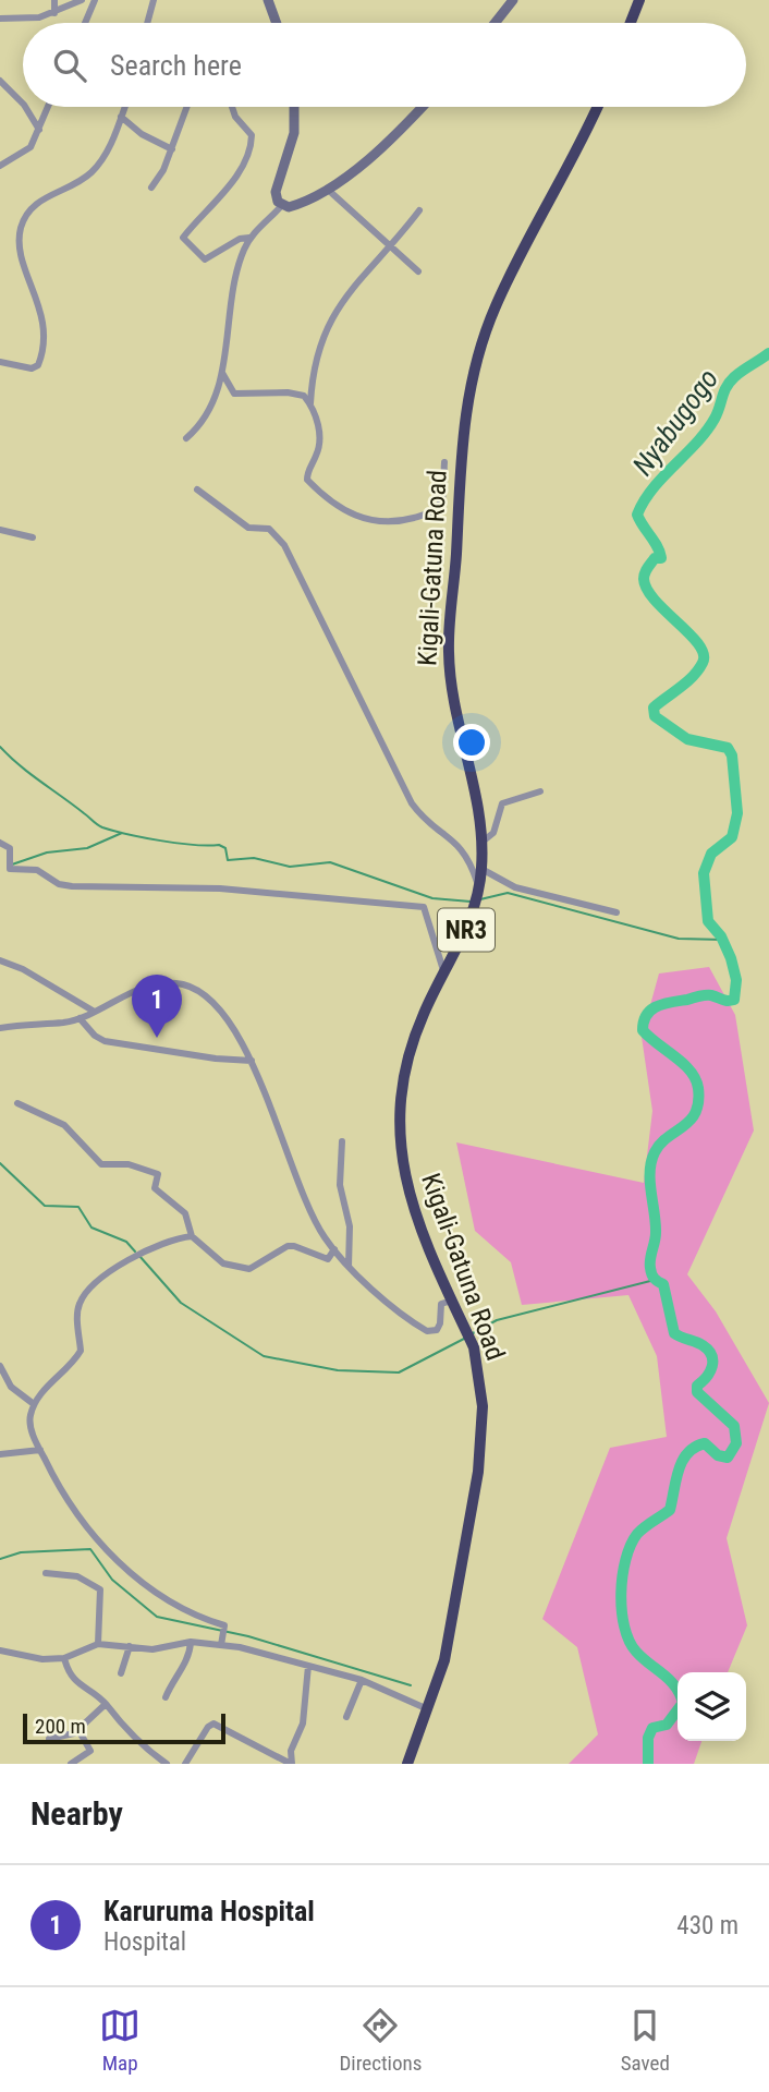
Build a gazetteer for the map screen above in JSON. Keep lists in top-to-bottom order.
{
  "streets": {
    "highway": ["Kigali-Gatuna Road", "NR3"]
  },
  "water": ["Nyabugogo"],
  "scale_bar": "200 m",
  "page": {
    "search": "Search here",
    "pins": "1",
    "scale": "200 m",
    "heading": "Nearby",
    "list": [
      {
        "mark": "1",
        "name": "Karuruma Hospital",
        "note": "Hospital",
        "value": "430 m"
      }
    ],
    "nav": ["Map", "Directions", "Saved"]
  }
}
